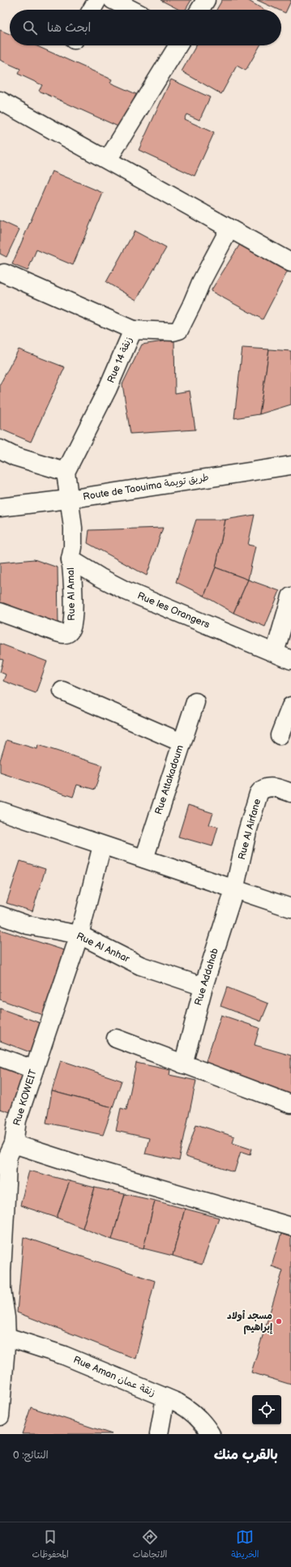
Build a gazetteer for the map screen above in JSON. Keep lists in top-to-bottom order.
{
  "streets": {
    "street": [
      "Rue 14 زنقة",
      "Route de Taouima طريق تويمة",
      "Rue Al Amal",
      "Rue les Orangers",
      "Rue Attakadoum",
      "Rue Al Airfane",
      "Rue Al Anhar",
      "Rue Addahab",
      "Rue KOWEIT",
      "Rue Aman زنقة عمان"
    ]
  },
  "crossings": [
    ["Rue Al Amal", "Rue les Orangers"],
    ["Rue Al Airfane", "Rue Addahab"],
    ["Rue Al Anhar", "Rue Addahab"],
    ["Rue Al Anhar", "Rue KOWEIT"],
    ["Rue KOWEIT", "Rue Aman زنقة عمان"]
  ],
  "places": ["مسجد أولاد إبراهيم"],
  "page": {
    "search": "ابحث هنا",
    "heading": ["بالقرب منك", "النتائج: 0"],
    "nav": ["الخريطة", "الاتجاهات", "المحفوظات"]
  }
}
